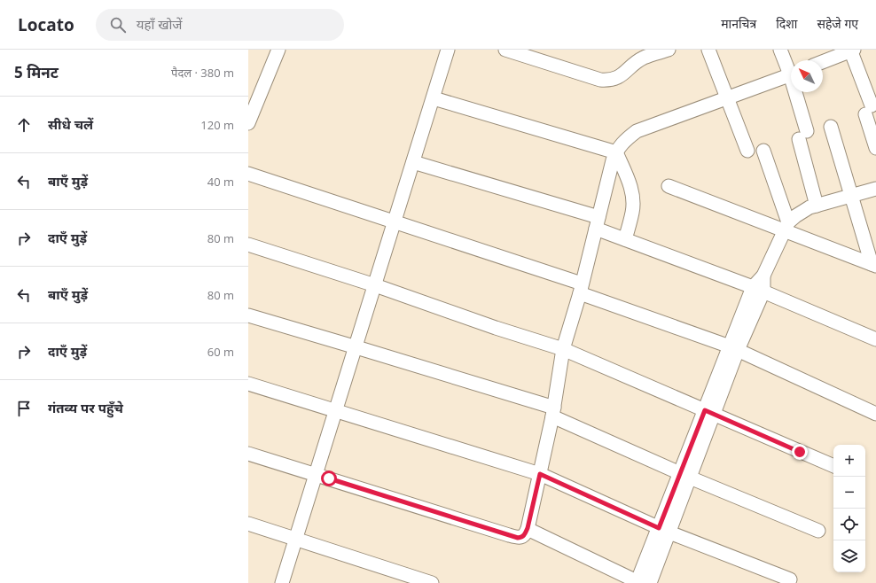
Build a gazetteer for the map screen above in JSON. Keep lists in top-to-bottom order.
{
  "north": "top left",
  "page": {
    "header": "Locato",
    "search": "यहाँ खोजें",
    "nav": ["मानचित्र", "दिशा", "सहेजे गए"],
    "heading": ["5 मिनट", "पैदल · 380 m"],
    "list": [
      ["सीधे चलें", "120 m"],
      ["बाएँ मुड़ें", "40 m"],
      ["दाएँ मुड़ें", "80 m"],
      ["बाएँ मुड़ें", "80 m"],
      ["दाएँ मुड़ें", "60 m"],
      "गंतव्य पर पहुँचे"
    ],
    "map_buttons": ["+", "−"]
  }
}
